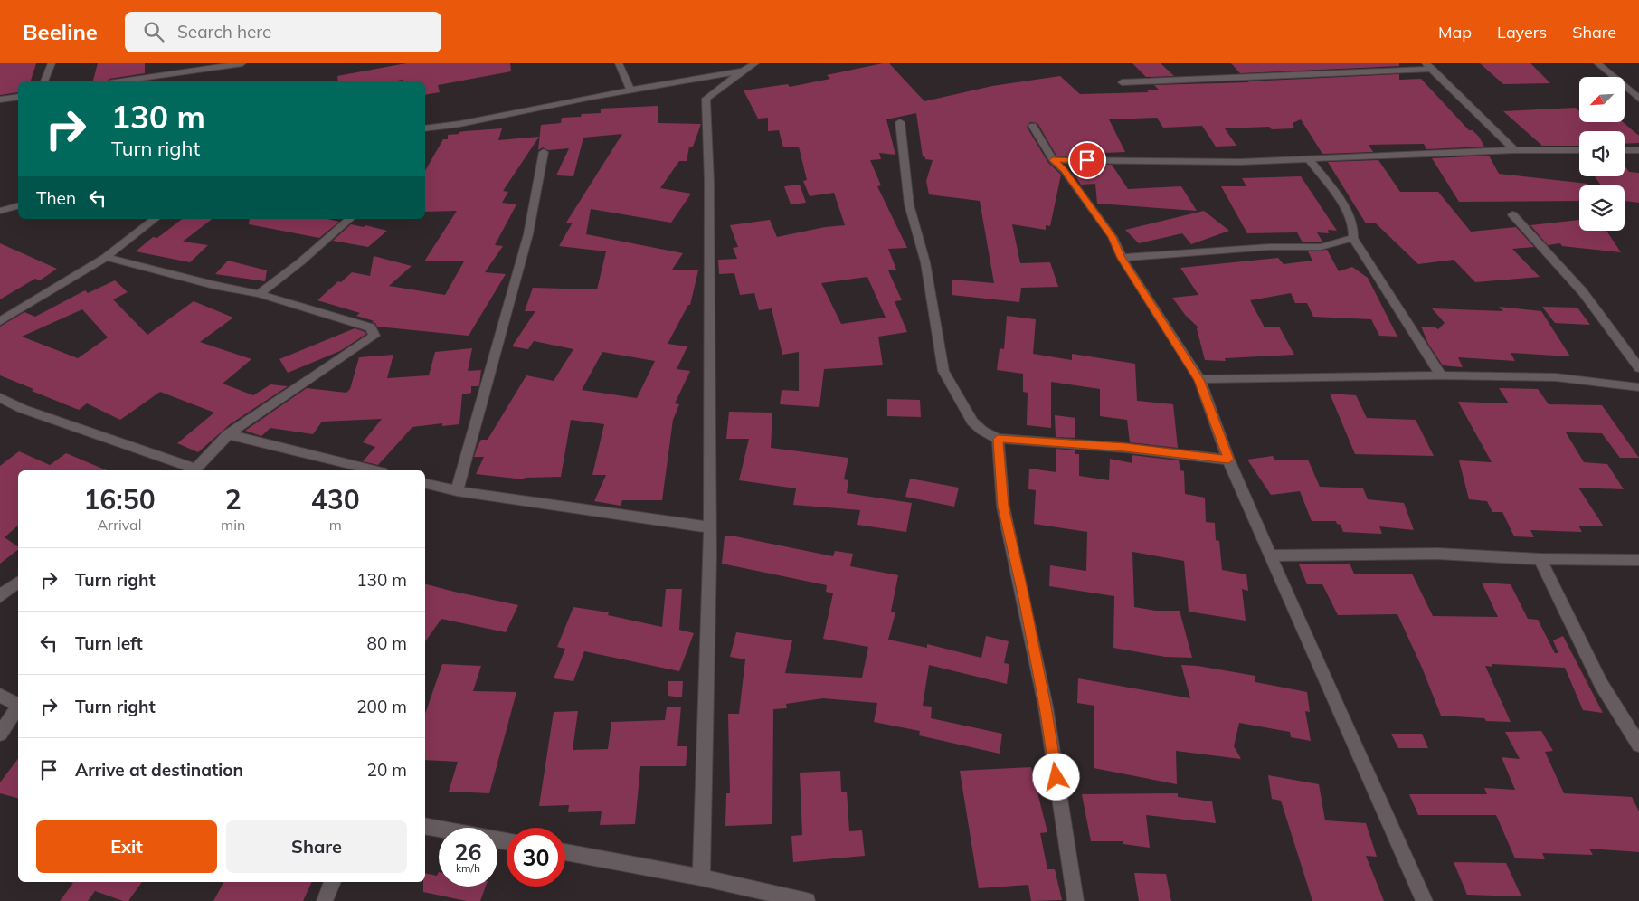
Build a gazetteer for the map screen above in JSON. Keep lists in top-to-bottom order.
{
  "north": "bottom left",
  "page": {
    "header": "Beeline",
    "search": "Search here",
    "nav": ["Map", "Layers", "Share"],
    "turn": ["130 m", "Turn right"],
    "then": "Then",
    "eta": [
      "16:50",
      "Arrival",
      "2",
      "min",
      "430",
      "m"
    ],
    "list": [
      {
        "name": "Turn right",
        "value": "130 m"
      },
      {
        "name": "Turn left",
        "value": "80 m"
      },
      {
        "name": "Turn right",
        "value": "200 m"
      },
      {
        "name": "Arrive at destination",
        "value": "20 m"
      }
    ],
    "buttons": ["Exit", "Share"],
    "speed": "26 km/h",
    "limit": "30"
  }
}
